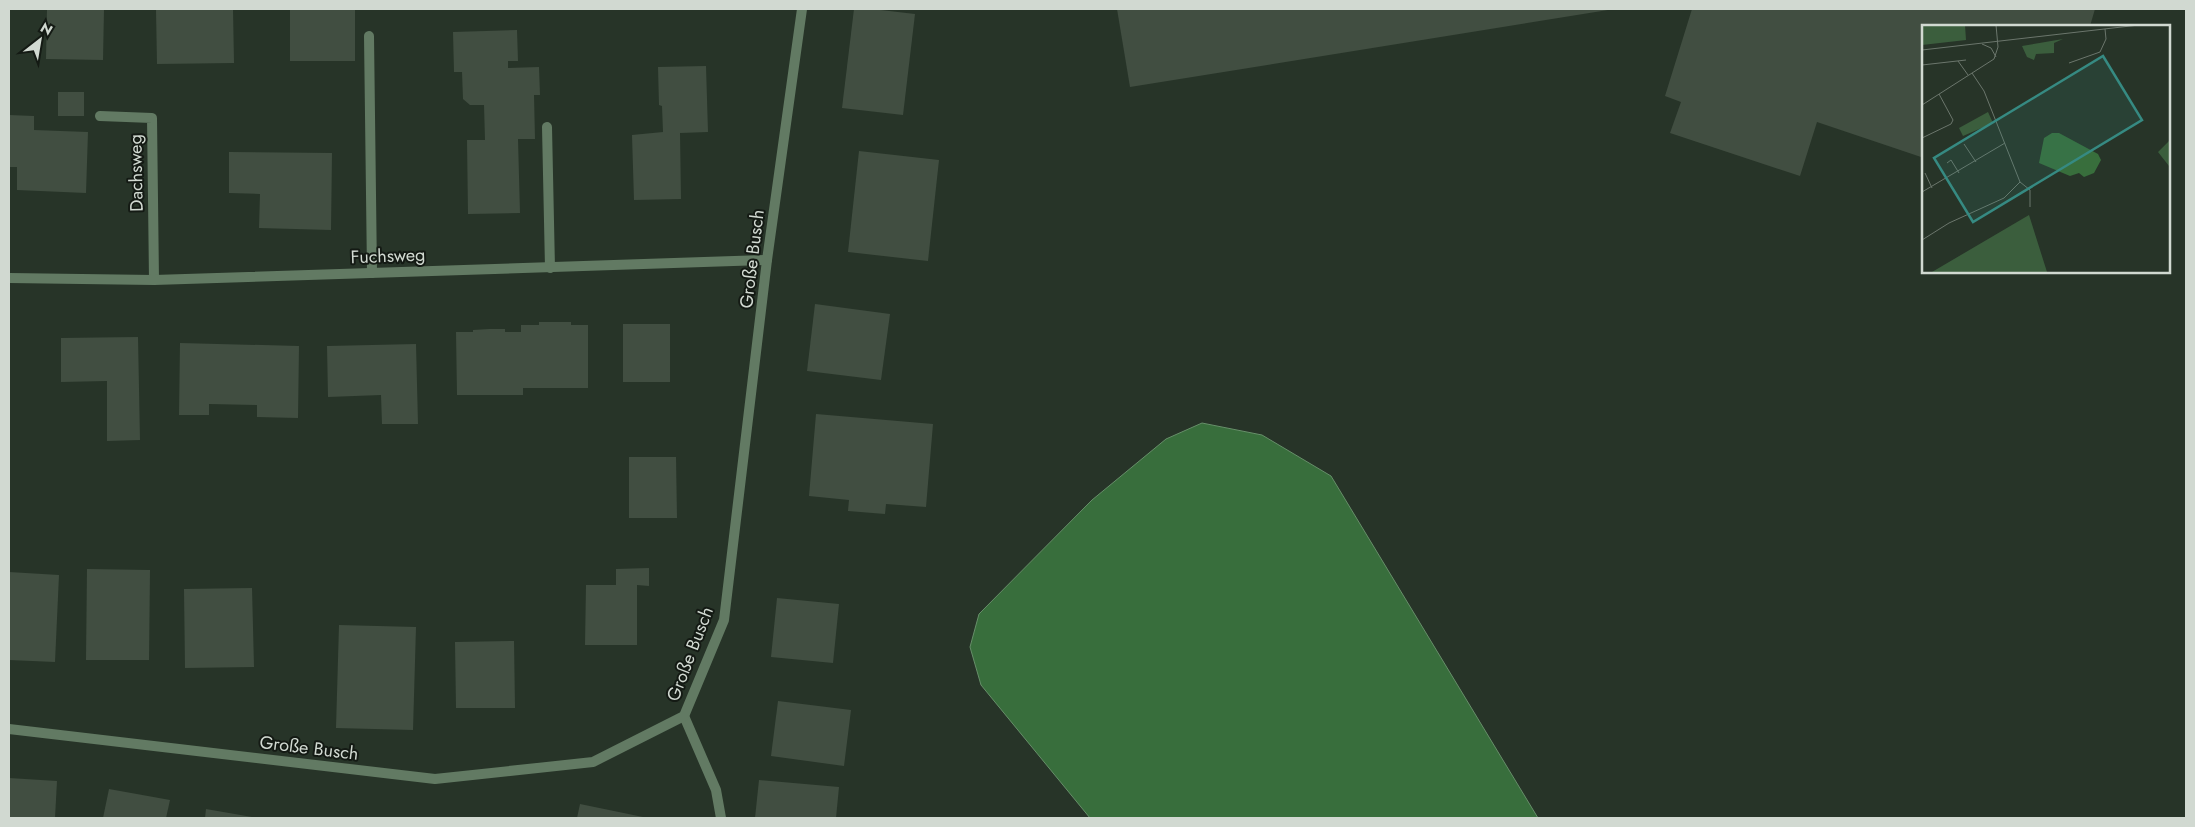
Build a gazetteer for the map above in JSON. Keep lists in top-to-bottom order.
{
  "streets": {
    "street": ["Dachsweg", "Fuchsweg", "Große Busch"]
  },
  "crossings": [
    ["Dachsweg", "Fuchsweg"],
    ["Fuchsweg", "Große Busch"]
  ],
  "north": "top right"
}
